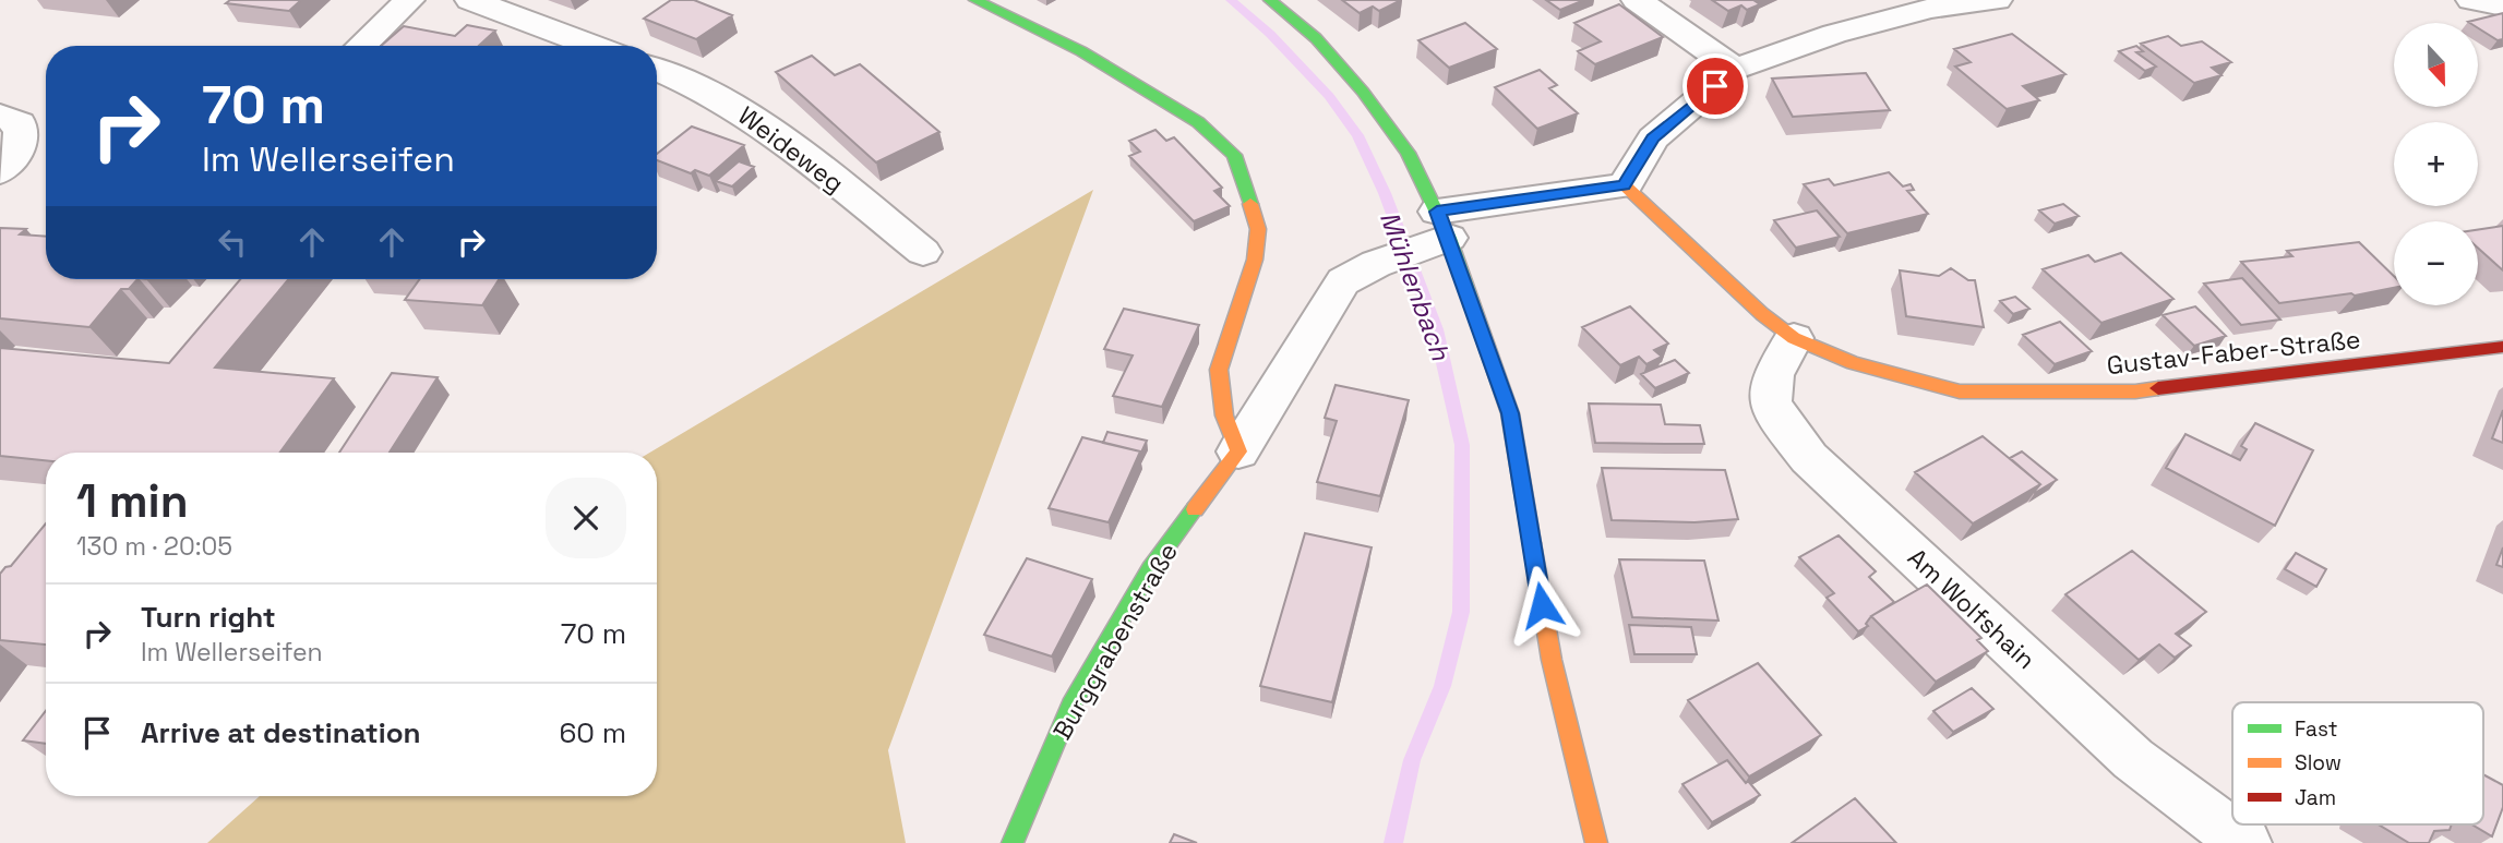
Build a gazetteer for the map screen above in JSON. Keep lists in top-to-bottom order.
{
  "streets": {
    "street": [
      "Weideweg",
      "Gustav-Faber-Straße",
      "Am Wolfshain",
      "Burggrabenstraße"
    ]
  },
  "crossings": [
    ["Gustav-Faber-Straße", "Am Wolfshain"],
    ["Gustav-Faber-Straße", "Burggrabenstraße"]
  ],
  "water": ["Mühlenbach"],
  "legend": ["Fast", "Slow", "Jam"],
  "north": "bottom",
  "page": {
    "map_buttons": ["+", "−"],
    "turn": ["70 m", "Im Wellerseifen"],
    "heading": ["1 min", "130 m · 20:05"],
    "list": [
      {
        "name": "Turn right",
        "note": "Im Wellerseifen",
        "value": "70 m"
      },
      {
        "name": "Arrive at destination",
        "value": "60 m"
      }
    ]
  }
}
